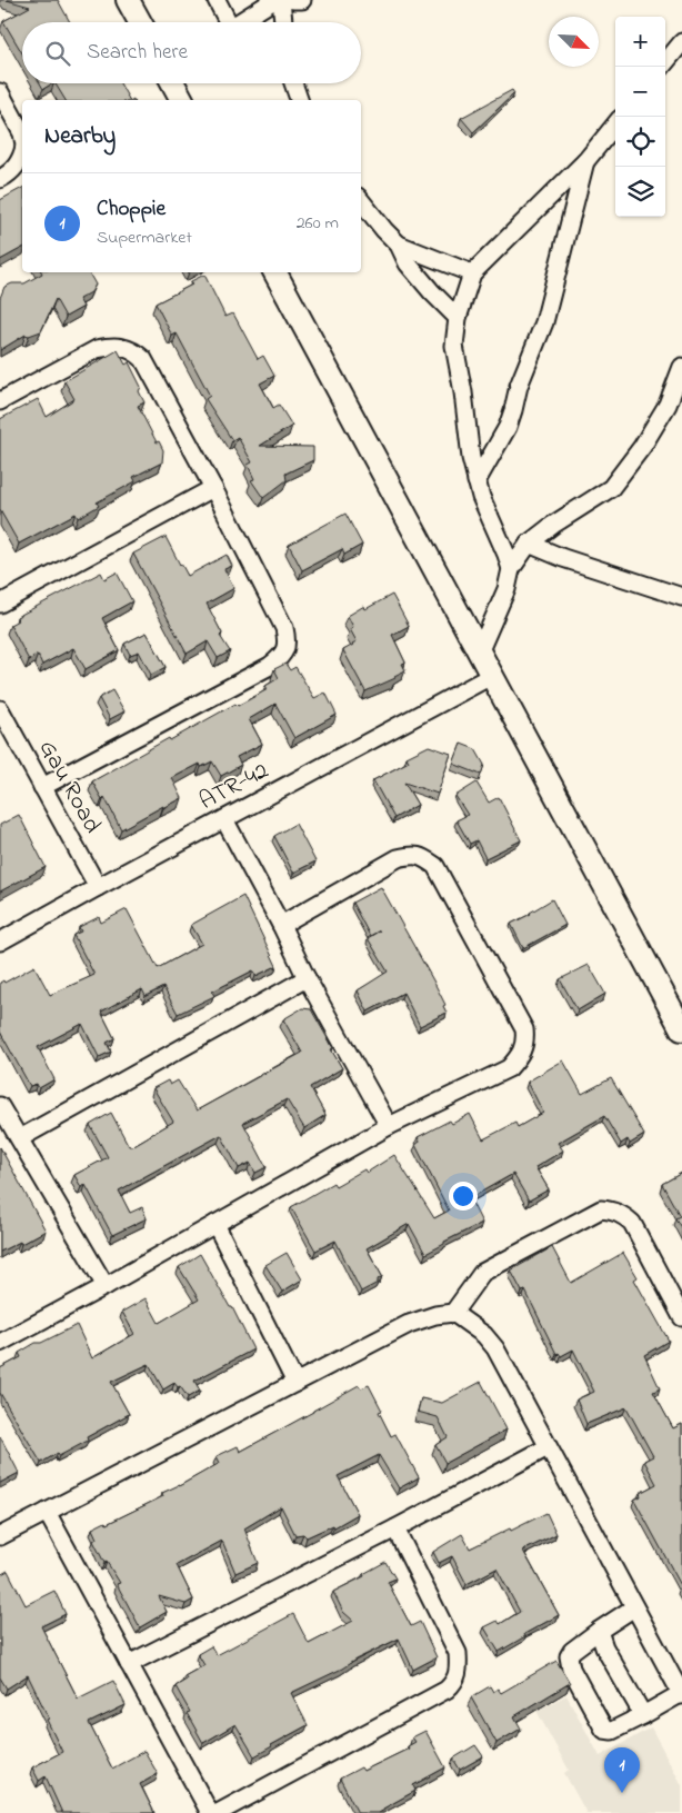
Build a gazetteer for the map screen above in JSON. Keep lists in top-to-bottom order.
{
  "streets": {
    "street": ["Gau Road", "ATR-42"]
  },
  "crossings": [
    ["Gau Road", "ATR-42"]
  ],
  "north": "bottom right",
  "page": {
    "map_buttons": ["+", "−"],
    "search": "Search here",
    "heading": "Nearby",
    "list": [
      {
        "mark": "1",
        "name": "Choppie",
        "note": "Supermarket",
        "value": "260 m"
      }
    ],
    "pins": "1"
  }
}
